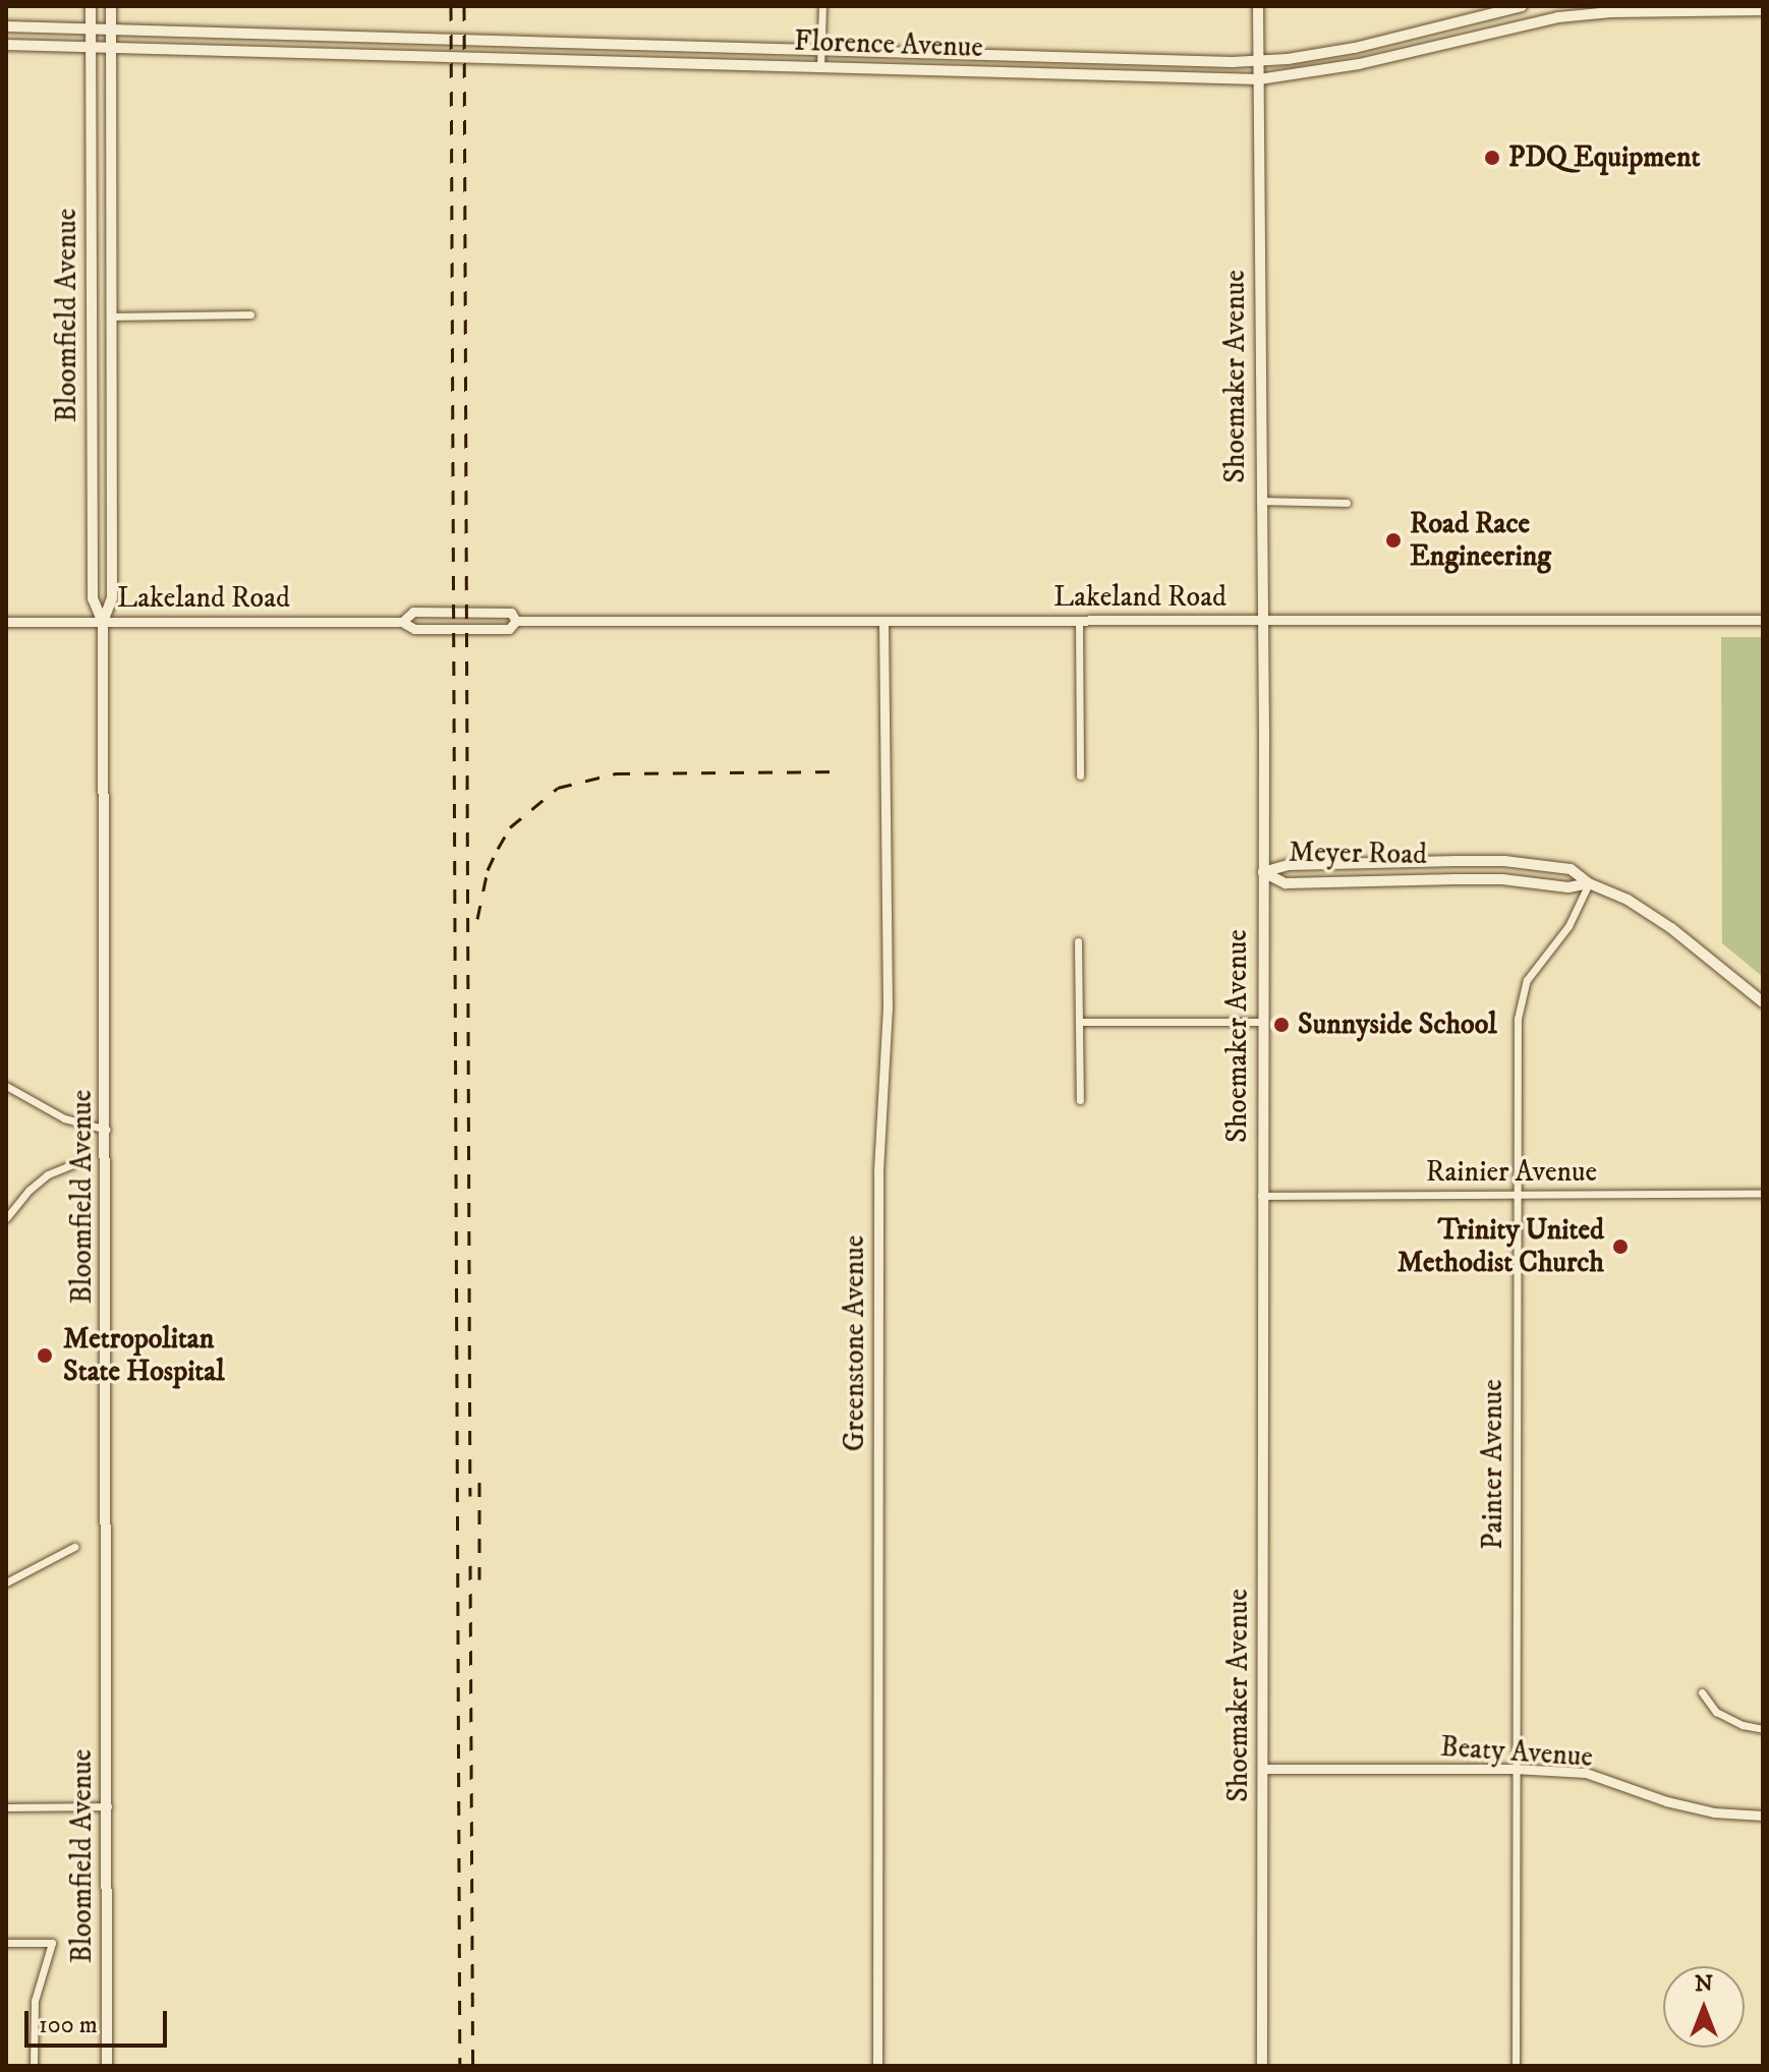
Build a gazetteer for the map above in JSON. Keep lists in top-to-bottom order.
{
  "streets": {
    "main road": [
      "Florence Avenue",
      "Bloomfield Avenue",
      "Shoemaker Avenue",
      "Meyer Road"
    ],
    "street": [
      "Lakeland Road",
      "Rainier Avenue",
      "Greenstone Avenue",
      "Painter Avenue",
      "Beaty Avenue"
    ]
  },
  "crossings": [
    ["Florence Avenue", "Bloomfield Avenue"],
    ["Florence Avenue", "Shoemaker Avenue"],
    ["Bloomfield Avenue", "Lakeland Road"],
    ["Shoemaker Avenue", "Lakeland Road"],
    ["Shoemaker Avenue", "Meyer Road"],
    ["Shoemaker Avenue", "Rainier Avenue"],
    ["Shoemaker Avenue", "Beaty Avenue"],
    ["Lakeland Road", "Greenstone Avenue"],
    ["Meyer Road", "Painter Avenue"],
    ["Rainier Avenue", "Painter Avenue"],
    ["Painter Avenue", "Beaty Avenue"]
  ],
  "places": [
    "PDQ Equipment",
    "Road Race Engineering",
    "Sunnyside School",
    "Trinity United Methodist Church",
    "Metropolitan State Hospital"
  ],
  "scale_bar": "100 m",
  "north": "top"
}
